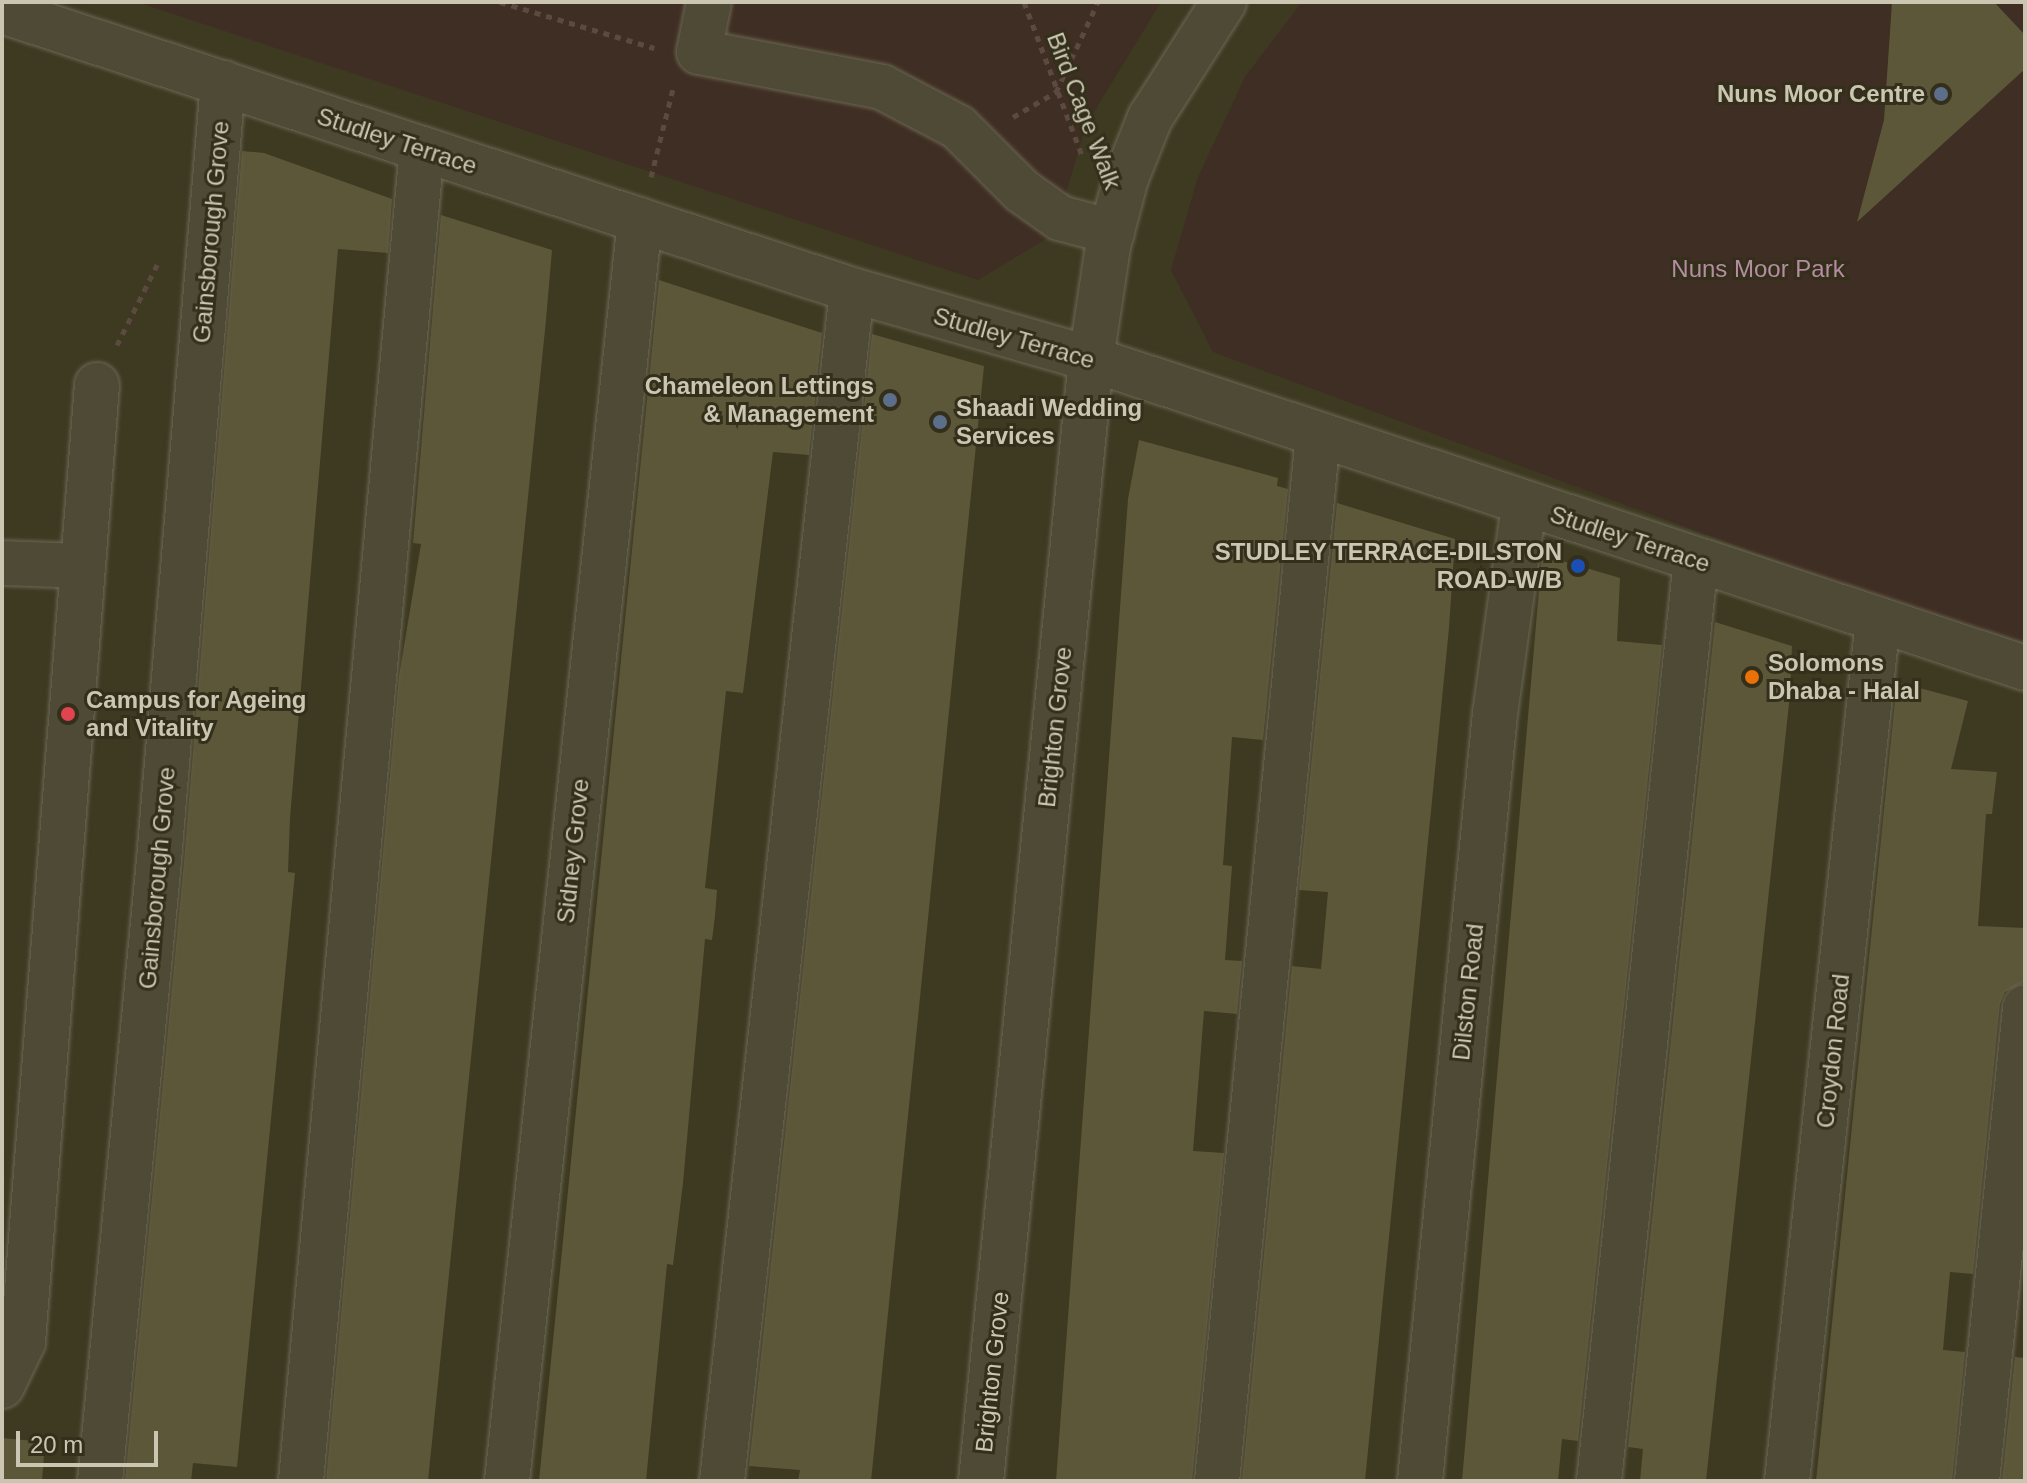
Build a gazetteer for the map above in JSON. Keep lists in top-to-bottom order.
{
  "streets": {
    "street": [
      "Studley Terrace",
      "Gainsborough Grove",
      "Brighton Grove",
      "Sidney Grove",
      "Dilston Road",
      "Croydon Road"
    ],
    "path": ["Bird Cage Walk"]
  },
  "crossings": [
    ["Studley Terrace", "Gainsborough Grove"],
    ["Studley Terrace", "Brighton Grove"],
    ["Studley Terrace", "Sidney Grove"],
    ["Studley Terrace", "Dilston Road"],
    ["Studley Terrace", "Croydon Road"]
  ],
  "parks": ["Nuns Moor Park"],
  "places": [
    "Nuns Moor Centre",
    "Chameleon Lettings & Management",
    "Shaadi Wedding Services",
    "STUDLEY TERRACE-DILSTON ROAD-W/B",
    "Solomons Dhaba - Halal",
    "Campus for Ageing and Vitality"
  ],
  "scale_bar": "20 m"
}
